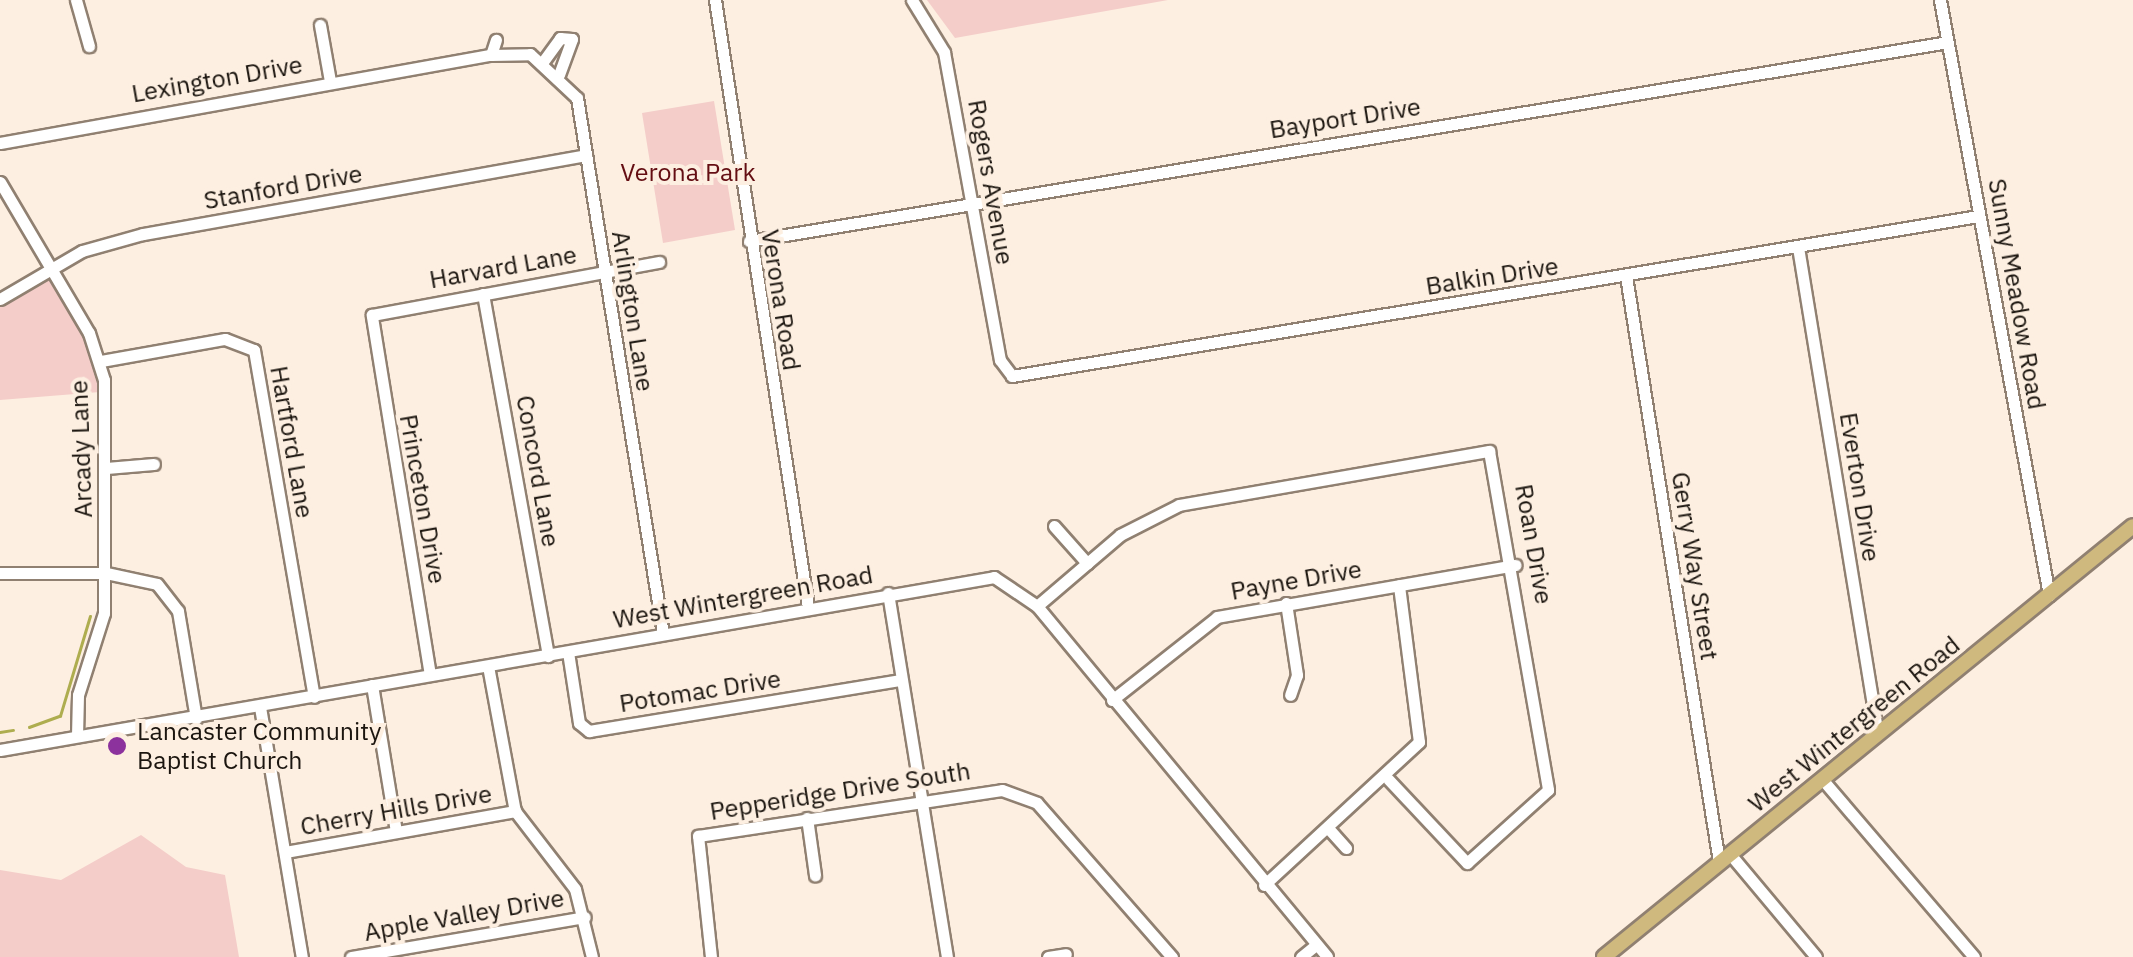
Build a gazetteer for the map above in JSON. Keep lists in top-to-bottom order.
{
  "streets": {
    "main road": ["West Wintergreen Road"],
    "street": [
      "Lexington Drive",
      "Bayport Drive",
      "Rogers Avenue",
      "Stanford Drive",
      "Harvard Lane",
      "Balkin Drive",
      "Sunny Meadow Road",
      "Verona Road",
      "Arlington Lane",
      "Hartford Lane",
      "Arcady Lane",
      "Concord Lane",
      "Everton Drive",
      "Princeton Drive",
      "Roan Drive",
      "Gerry Way Street",
      "Payne Drive",
      "Potomac Drive",
      "Pepperidge Drive South",
      "Cherry Hills Drive",
      "Apple Valley Drive"
    ]
  },
  "crossings": [
    ["Lexington Drive", "Arlington Lane"],
    ["Bayport Drive", "Rogers Avenue"],
    ["Bayport Drive", "Sunny Meadow Road"],
    ["Bayport Drive", "Verona Road"],
    ["Rogers Avenue", "Balkin Drive"],
    ["Stanford Drive", "Arlington Lane"],
    ["Stanford Drive", "Arcady Lane"],
    ["Harvard Lane", "Arlington Lane"],
    ["Harvard Lane", "Concord Lane"],
    ["Harvard Lane", "Princeton Drive"],
    ["Balkin Drive", "Sunny Meadow Road"],
    ["Balkin Drive", "Everton Drive"],
    ["Balkin Drive", "Gerry Way Street"],
    ["Sunny Meadow Road", "West Wintergreen Road"],
    ["Verona Road", "West Wintergreen Road"],
    ["Arlington Lane", "West Wintergreen Road"],
    ["Hartford Lane", "Arcady Lane"],
    ["Hartford Lane", "West Wintergreen Road"],
    ["Arcady Lane", "West Wintergreen Road"],
    ["Concord Lane", "West Wintergreen Road"],
    ["Everton Drive", "West Wintergreen Road"],
    ["Princeton Drive", "West Wintergreen Road"],
    ["Roan Drive", "Payne Drive"],
    ["Roan Drive", "West Wintergreen Road"],
    ["Gerry Way Street", "West Wintergreen Road"],
    ["Payne Drive", "West Wintergreen Road"],
    ["West Wintergreen Road", "Potomac Drive"]
  ],
  "parks": ["Verona Park"],
  "places": ["Lancaster Community Baptist Church"]
}
